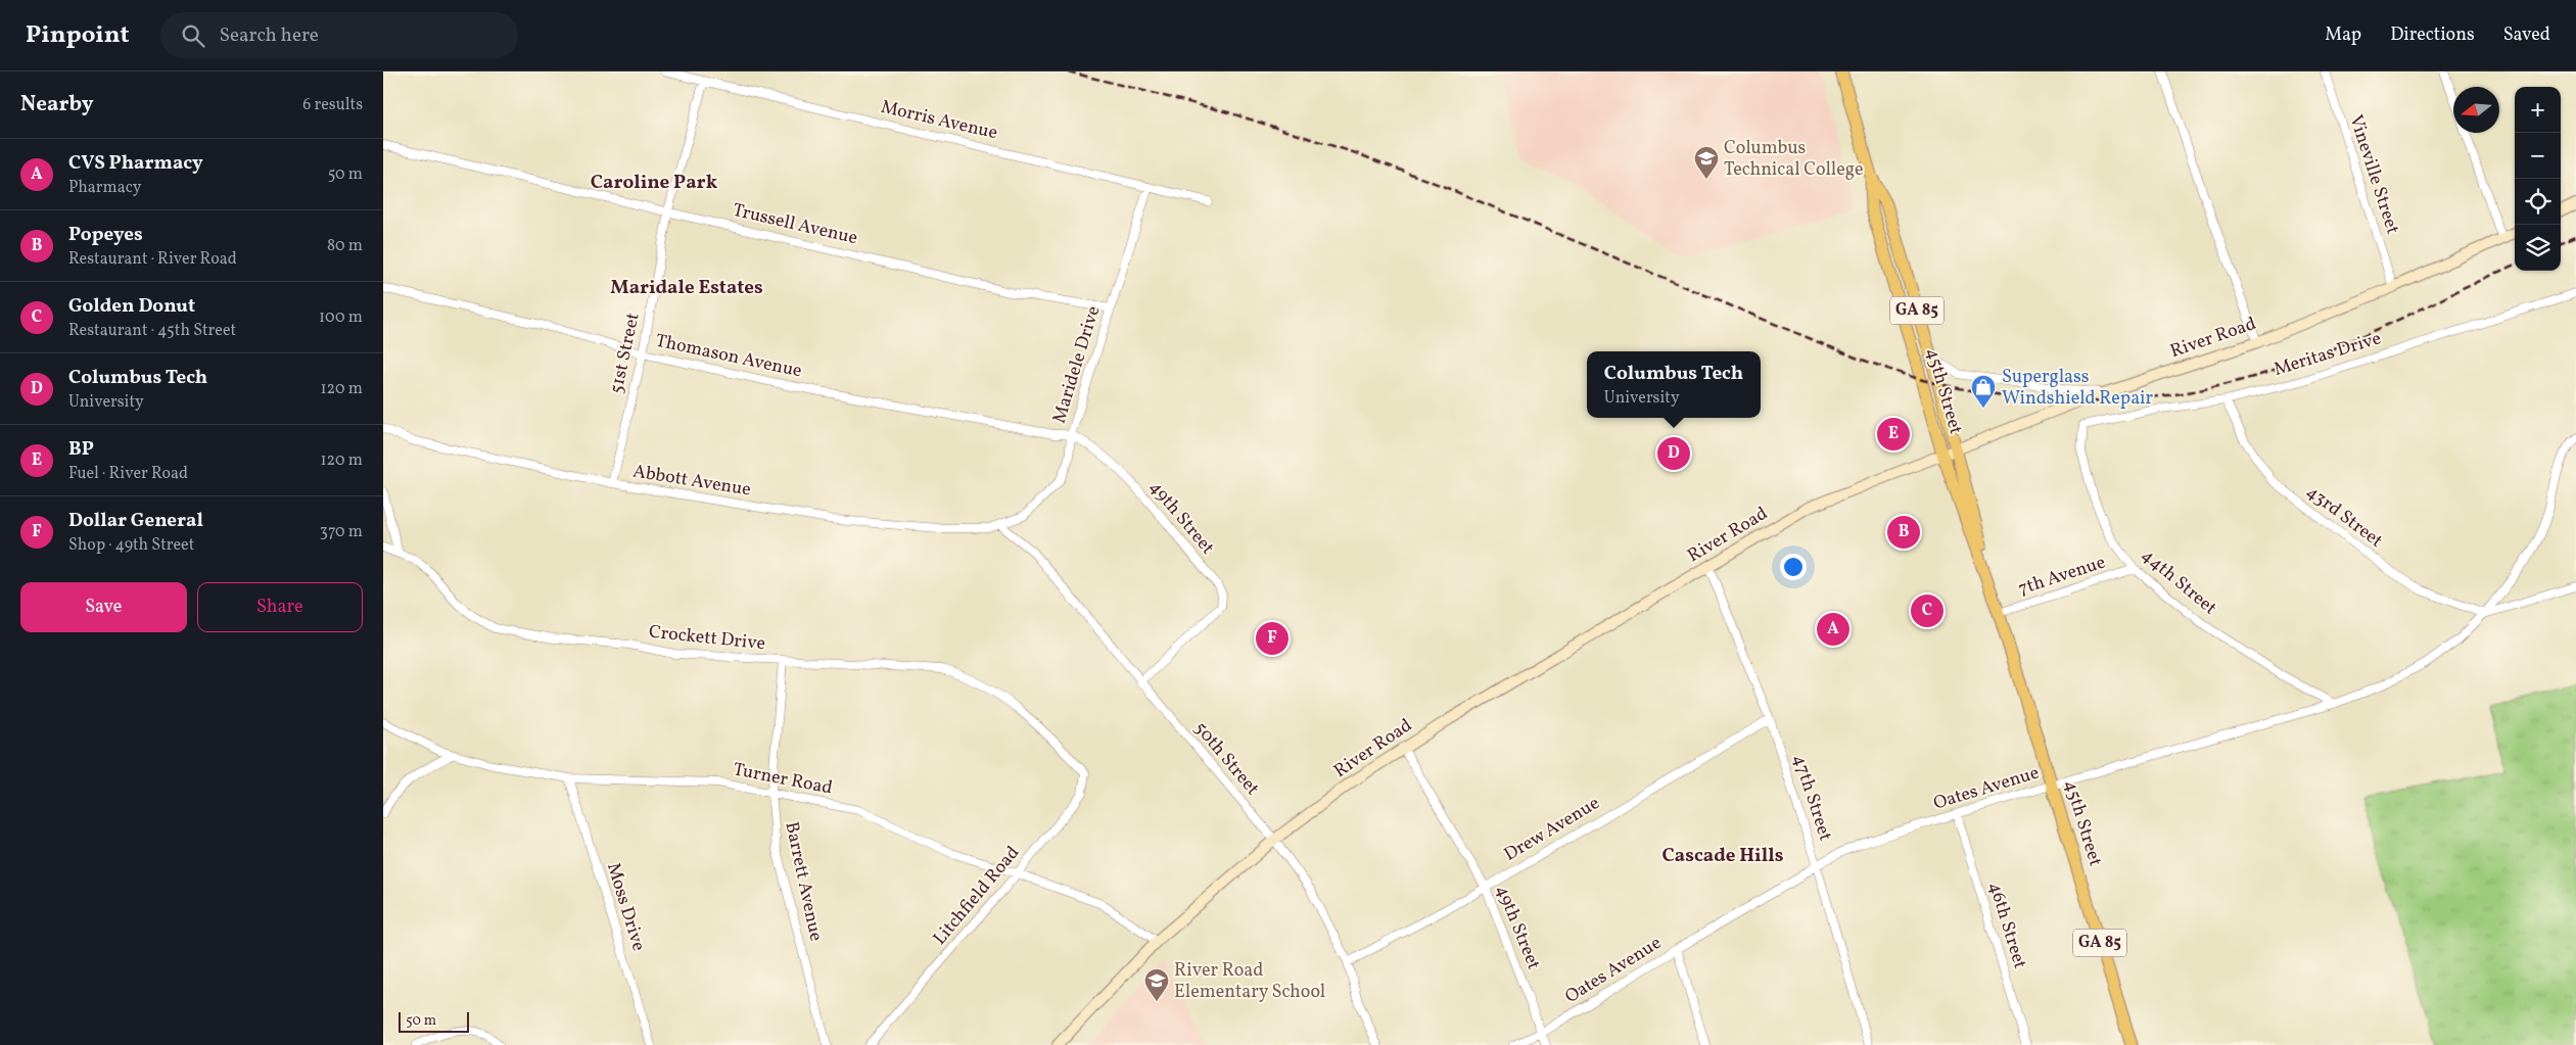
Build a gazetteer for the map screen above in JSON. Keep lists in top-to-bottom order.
{
  "streets": {
    "main road": ["GA 85", "River Road", "45th Street"],
    "street": [
      "Morris Avenue",
      "Vineville Street",
      "Trussell Avenue",
      "51st Street",
      "Meritas Drive",
      "Thomason Avenue",
      "Maridele Drive",
      "Abbott Avenue",
      "43rd Street",
      "49th Street",
      "7th Avenue",
      "44th Street",
      "Crockett Drive",
      "50th Street",
      "Turner Road",
      "Oates Avenue",
      "47th Street",
      "Drew Avenue",
      "Barrett Avenue",
      "Litchfield Road",
      "Moss Drive",
      "46th Street"
    ]
  },
  "crossings": [
    ["Morris Avenue", "51st Street"],
    ["Morris Avenue", "Maridele Drive"],
    ["Vineville Street", "River Road"],
    ["Trussell Avenue", "51st Street"],
    ["Trussell Avenue", "Maridele Drive"],
    ["River Road", "45th Street"],
    ["River Road", "49th Street"],
    ["River Road", "50th Street"],
    ["River Road", "Turner Road"],
    ["River Road", "47th Street"],
    ["51st Street", "Thomason Avenue"],
    ["51st Street", "Abbott Avenue"],
    ["Meritas Drive", "43rd Street"],
    ["Meritas Drive", "44th Street"],
    ["Thomason Avenue", "Maridele Drive"],
    ["Thomason Avenue", "49th Street"],
    ["Maridele Drive", "Abbott Avenue"],
    ["Maridele Drive", "49th Street"],
    ["Maridele Drive", "50th Street"],
    ["45th Street", "7th Avenue"],
    ["45th Street", "Oates Avenue"],
    ["Abbott Avenue", "50th Street"],
    ["43rd Street", "Oates Avenue"],
    ["49th Street", "50th Street"],
    ["49th Street", "Oates Avenue"],
    ["49th Street", "Drew Avenue"],
    ["7th Avenue", "44th Street"],
    ["44th Street", "Oates Avenue"],
    ["Crockett Drive", "Barrett Avenue"],
    ["Crockett Drive", "Litchfield Road"],
    ["50th Street", "Drew Avenue"],
    ["Turner Road", "Barrett Avenue"],
    ["Turner Road", "Litchfield Road"],
    ["Turner Road", "Moss Drive"],
    ["Oates Avenue", "47th Street"],
    ["Oates Avenue", "46th Street"],
    ["47th Street", "Drew Avenue"]
  ],
  "districts": ["Caroline Park", "Maridale Estates", "Cascade Hills"],
  "places": {
    "school or university": ["Columbus Technical College", "River Road Elementary School"],
    "shop": ["Superglass Windshield Repair"]
  },
  "scale_bar": "50 m",
  "north": "left",
  "page": {
    "header": "Pinpoint",
    "search": "Search here",
    "nav": ["Map", "Directions", "Saved"],
    "heading": ["Nearby", "6 results"],
    "map_buttons": ["+", "−"],
    "list": [
      {
        "mark": "A",
        "name": "CVS Pharmacy",
        "note": "Pharmacy",
        "value": "50 m"
      },
      {
        "mark": "B",
        "name": "Popeyes",
        "note": "Restaurant · River Road",
        "value": "80 m"
      },
      {
        "mark": "C",
        "name": "Golden Donut",
        "note": "Restaurant · 45th Street",
        "value": "100 m"
      },
      {
        "mark": "D",
        "name": "Columbus Tech",
        "note": "University",
        "value": "120 m"
      },
      {
        "mark": "E",
        "name": "BP",
        "note": "Fuel · River Road",
        "value": "120 m"
      },
      {
        "mark": "F",
        "name": "Dollar General",
        "note": "Shop · 49th Street",
        "value": "370 m"
      }
    ],
    "popup": ["Columbus Tech", "University"],
    "pins": [
      "E",
      "D",
      "B",
      "C",
      "A",
      "F"
    ],
    "buttons": ["Save", "Share"],
    "scale": "50 m"
  }
}
